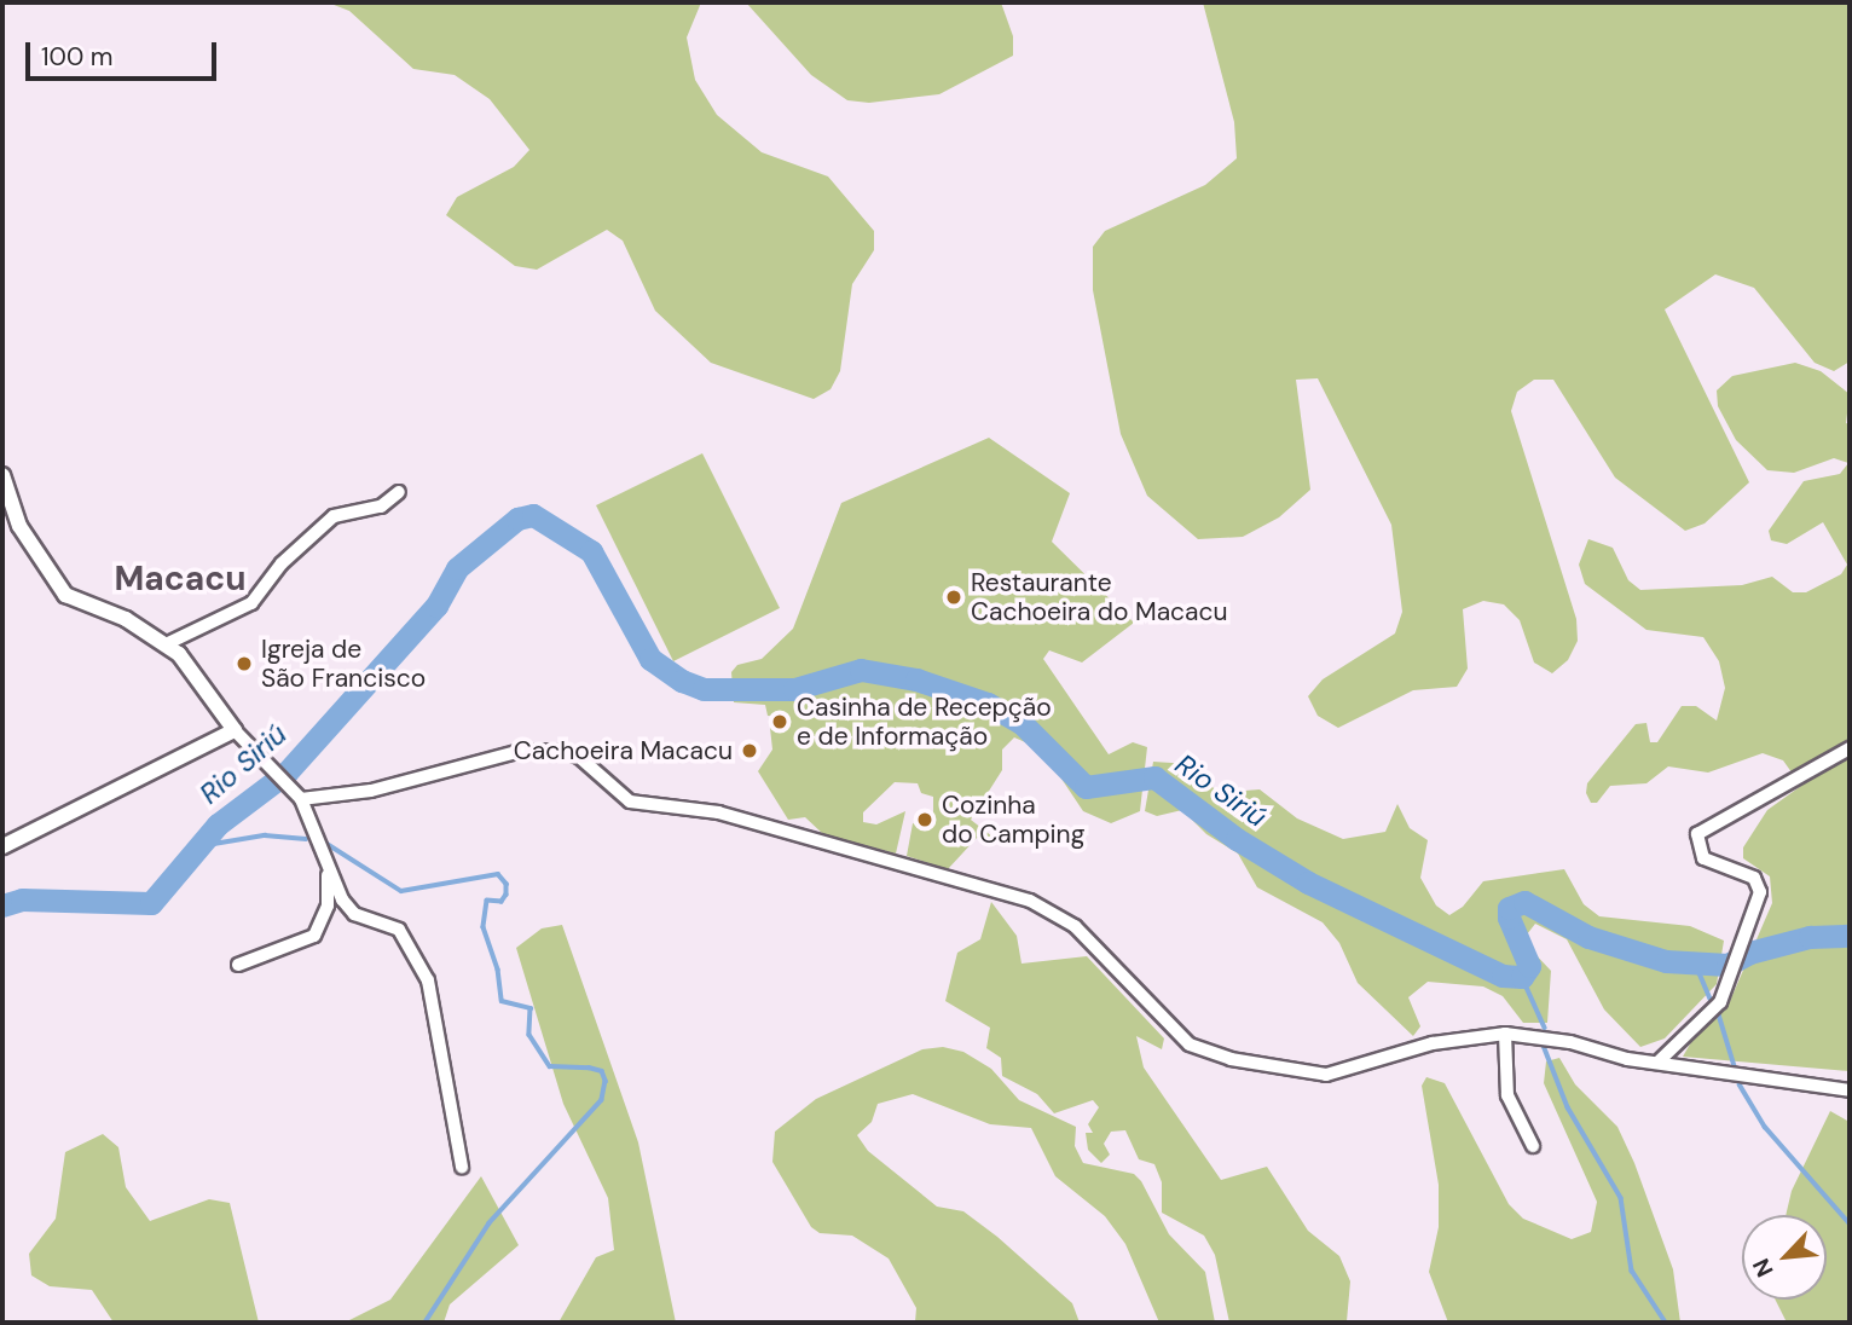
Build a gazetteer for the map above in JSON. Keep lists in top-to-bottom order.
{
  "districts": ["Macacu"],
  "water": ["Rio Siriú"],
  "places": [
    "Restaurante Cachoeira do Macacu",
    "Igreja de São Francisco",
    "Casinha de Recepção e de Informação",
    "Cachoeira Macacu",
    "Cozinha do Camping"
  ],
  "scale_bar": "100 m",
  "north": "bottom left"
}
